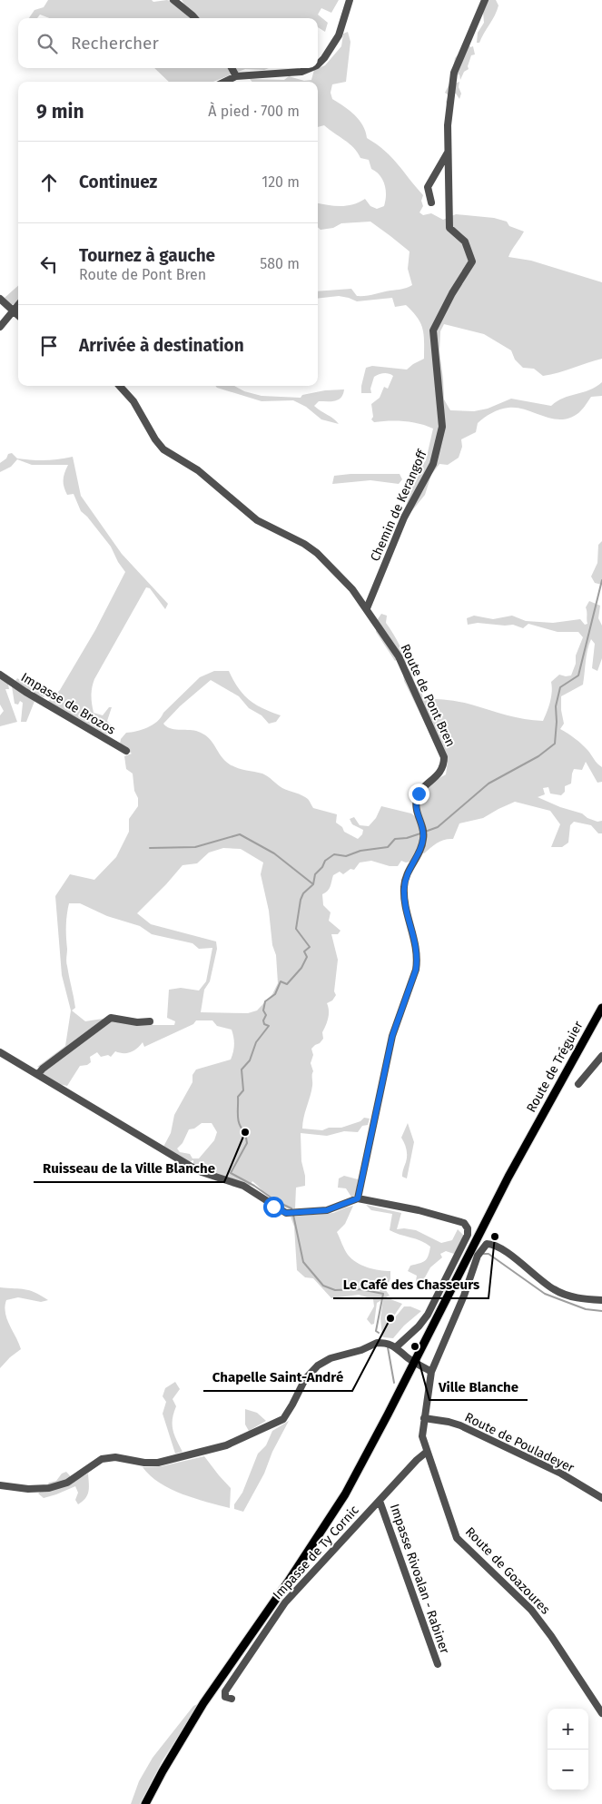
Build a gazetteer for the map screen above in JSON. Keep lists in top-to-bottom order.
{
  "streets": {
    "main road": ["Route de Tréguier"],
    "street": [
      "Chemin de Kerangoff",
      "Route de Pont Bren",
      "Impasse de Brozos",
      "Route de Pouladeyer",
      "Impasse de Ty Cornic",
      "Route de Goazoures",
      "Impasse Rivoalan - Rabiner"
    ]
  },
  "crossings": [
    ["Chemin de Kerangoff", "Route de Pont Bren"],
    ["Route de Pouladeyer", "Route de Goazoures"],
    ["Impasse de Ty Cornic", "Route de Goazoures"],
    ["Impasse de Ty Cornic", "Impasse Rivoalan - Rabiner"]
  ],
  "places": [
    "Ruisseau de la Ville Blanche",
    "Le Café des Chasseurs",
    "Chapelle Saint-André",
    "Ville Blanche"
  ],
  "page": {
    "search": "Rechercher",
    "heading": ["9 min", "À pied · 700 m"],
    "list": [
      ["Continuez", "120 m"],
      ["Tournez à gauche", "Route de Pont Bren", "580 m"],
      "Arrivée à destination"
    ],
    "map_buttons": ["+", "−"]
  }
}
